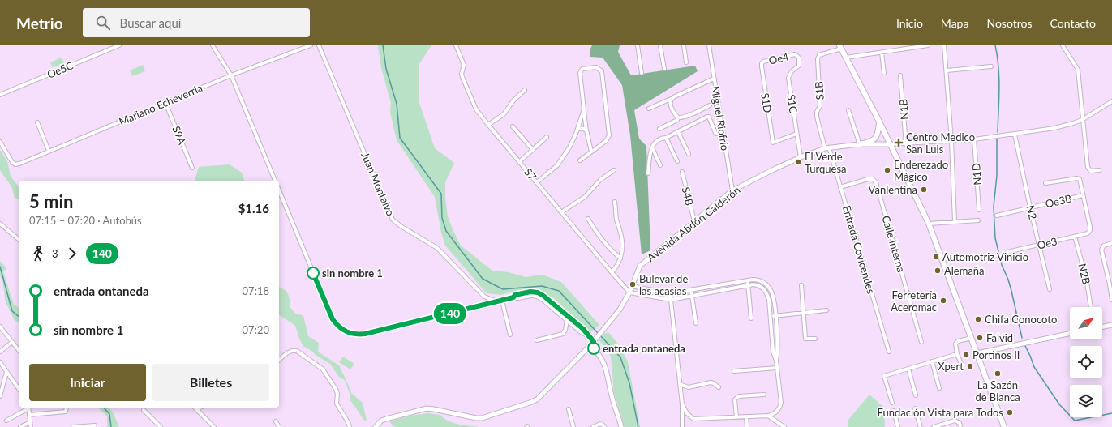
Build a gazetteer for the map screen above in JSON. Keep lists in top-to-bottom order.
{
  "streets": {
    "street": [
      "Oe4",
      "Oe5C",
      "S1B",
      "S1D",
      "S1C",
      "Mariano Echeverria",
      "N1B",
      "Miguel Riofrío",
      "S9A",
      "S7",
      "N1D",
      "Juan Montalvo",
      "S4B",
      "Oe3B",
      "N2",
      "Avenida Abdón Calderón",
      "Oe3",
      "Calle Interna",
      "Entrada Covicendes",
      "N2B"
    ]
  },
  "crossings": [
    ["Oe4", "S1D"],
    ["Oe4", "S1C"],
    ["S1B", "Avenida Abdón Calderón"],
    ["S1B", "Entrada Covicendes"],
    ["S1D", "S1C"],
    ["S1C", "Avenida Abdón Calderón"],
    ["Mariano Echeverria", "S9A"],
    ["N1B", "Avenida Abdón Calderón"],
    ["Miguel Riofrío", "Avenida Abdón Calderón"],
    ["S7", "Avenida Abdón Calderón"],
    ["N1D", "Avenida Abdón Calderón"],
    ["S4B", "Avenida Abdón Calderón"],
    ["Oe3B", "N2"],
    ["Oe3B", "Oe3"],
    ["N2", "Avenida Abdón Calderón"],
    ["N2", "Oe3"],
    ["Avenida Abdón Calderón", "Entrada Covicendes"],
    ["Oe3", "N2B"],
    ["Calle Interna", "Entrada Covicendes"]
  ],
  "places": {
    "health": ["Centro Medico San Luis"],
    "other": [
      "El Verde Turquesa",
      "Enderezado Mágico",
      "Vanlentina",
      "Automotriz Vinicio",
      "Alemaña",
      "sin nombre 1",
      "Bulevar de las acasias",
      "Ferretería Aceromac",
      "Chifa Conocoto",
      "Falvid",
      "entrada ontaneda",
      "Portinos II",
      "Xpert",
      "La Sazón de Blanca",
      "Fundación Vista para Todos"
    ]
  },
  "lines": ["bus line 140"],
  "north": "top right",
  "page": {
    "header": "Metrio",
    "search": "Buscar aquí",
    "nav": [
      "Inicio",
      "Mapa",
      "Nosotros",
      "Contacto"
    ],
    "on_map": "140",
    "heading": ["5 min", "07:15 – 07:20 · Autobús", "$1.16"],
    "legs": ["3", "140"],
    "list": [
      {
        "name": "entrada ontaneda",
        "value": "07:18"
      },
      {
        "name": "sin nombre 1",
        "value": "07:20"
      }
    ],
    "buttons": ["Iniciar", "Billetes"]
  }
}
